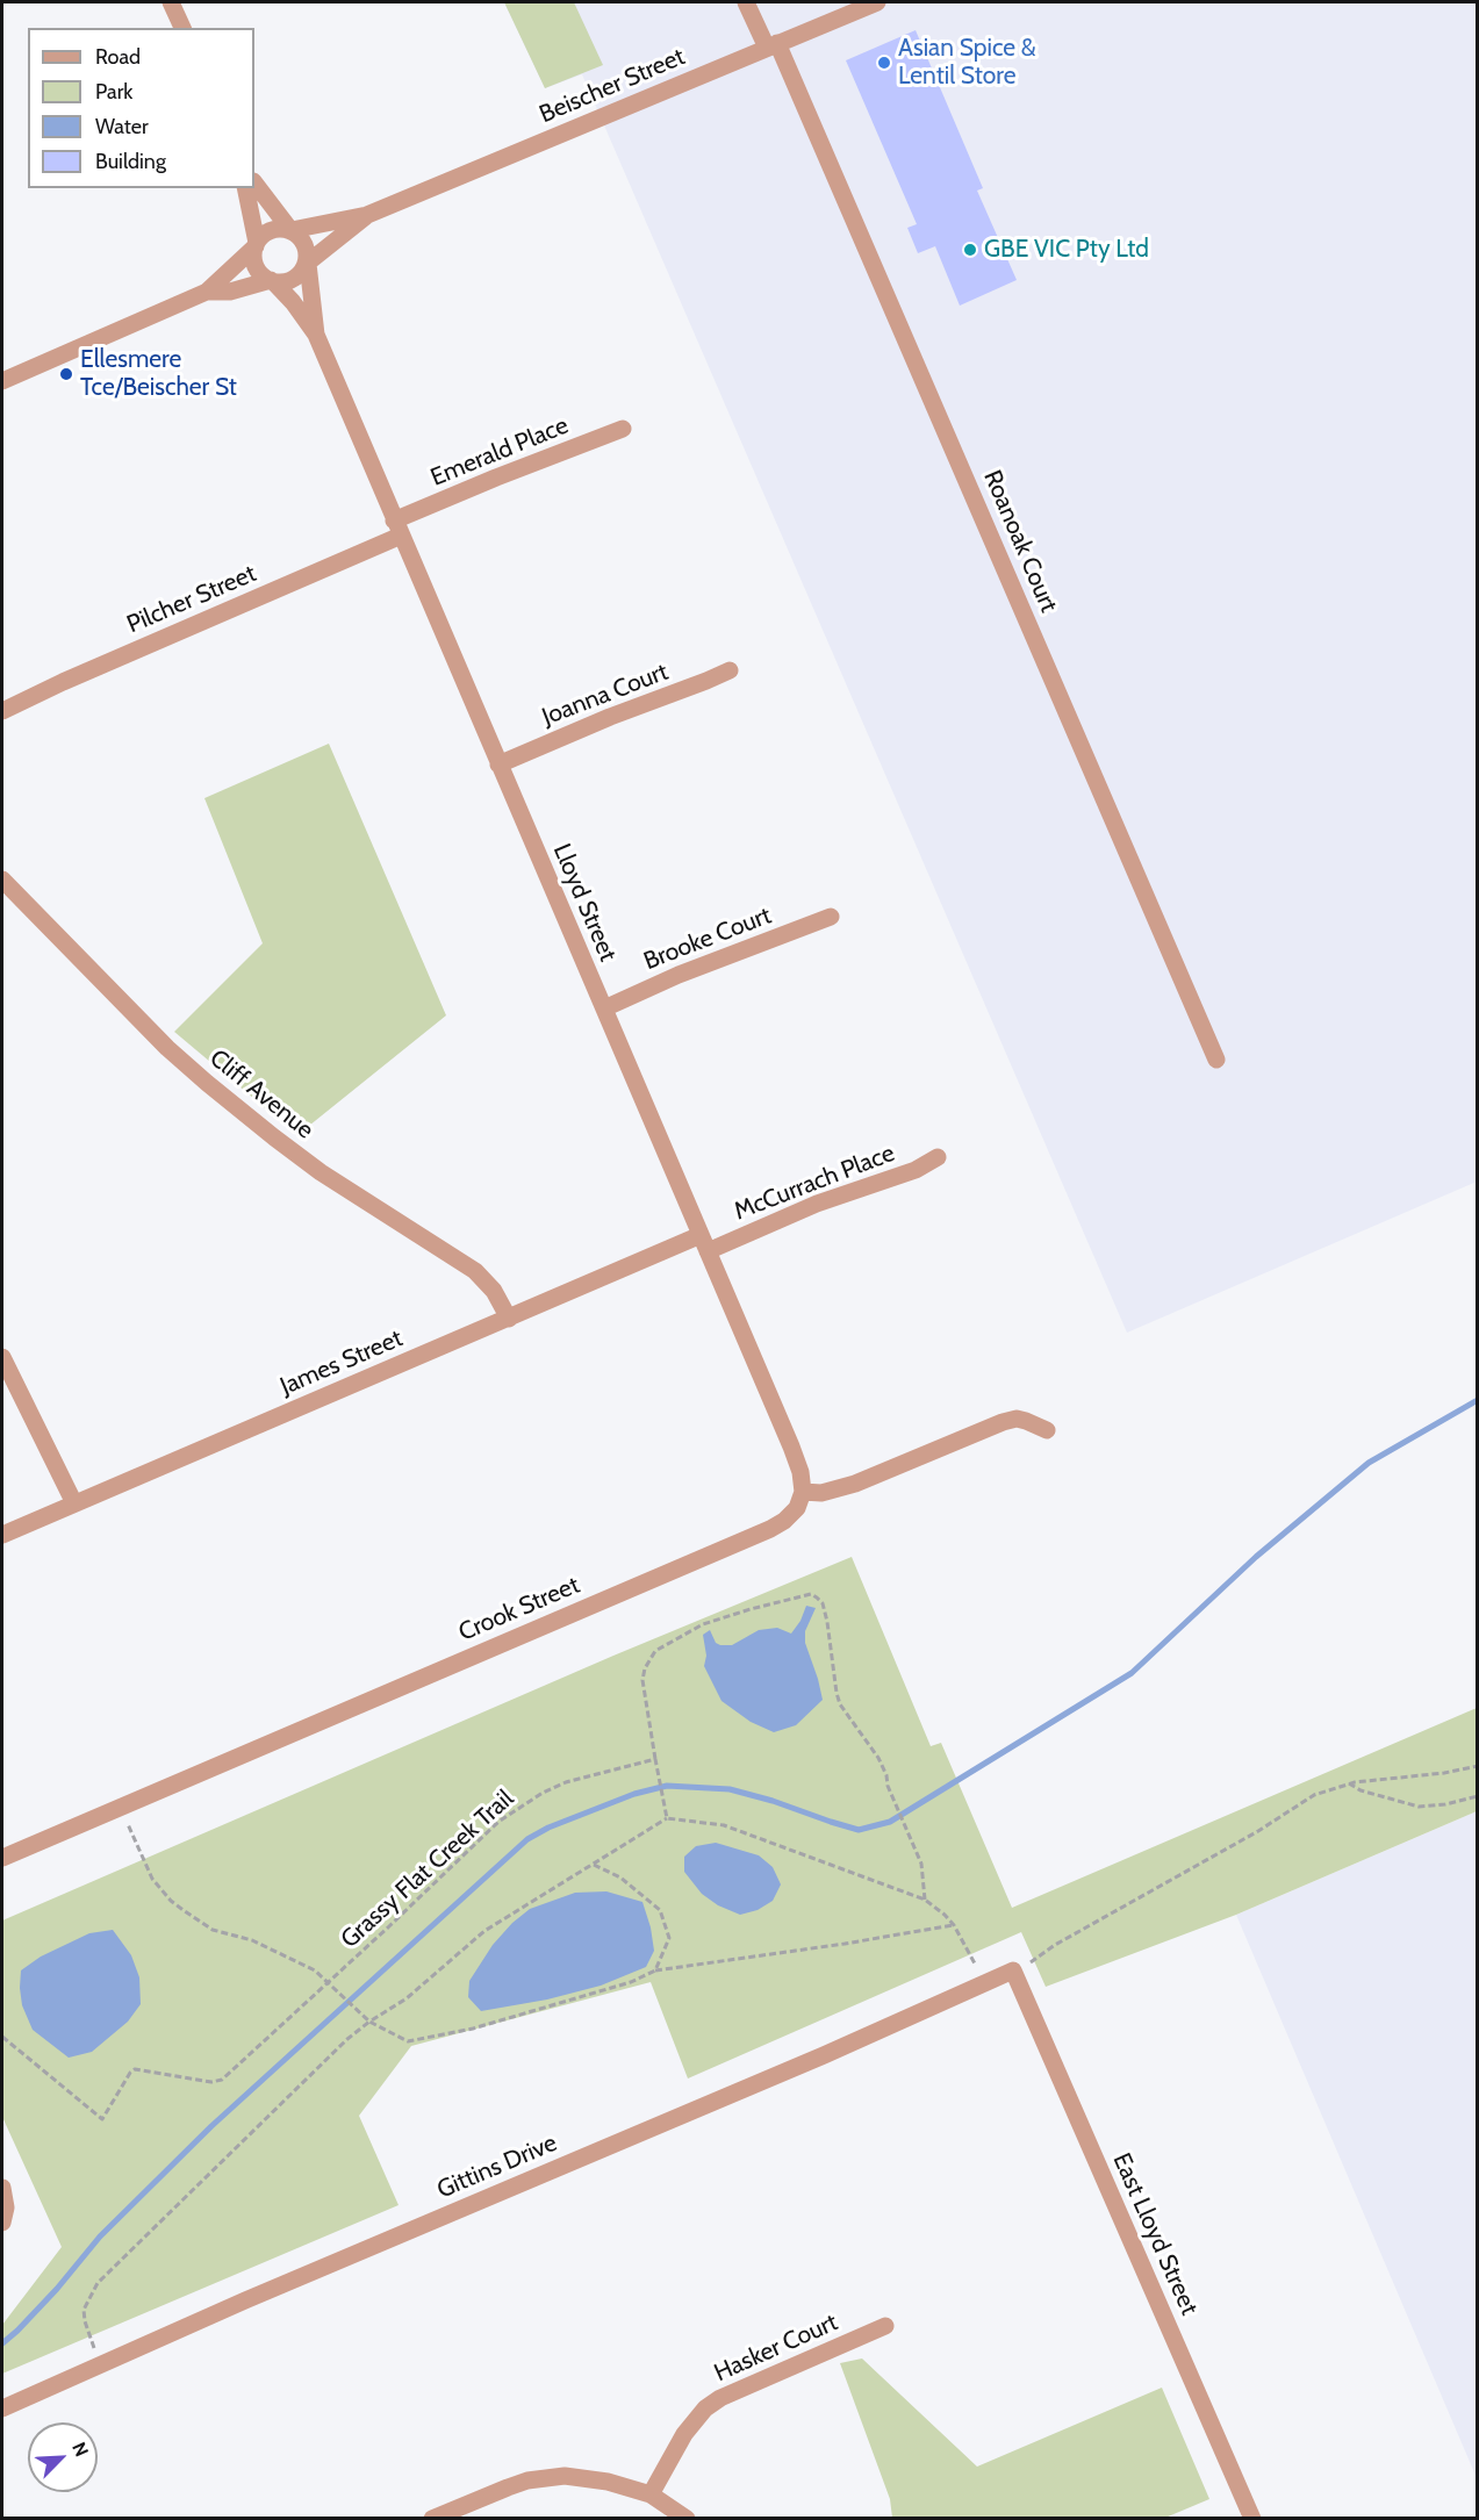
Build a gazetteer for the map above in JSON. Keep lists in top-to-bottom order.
{
  "streets": {
    "street": [
      "Beischer Street",
      "Emerald Place",
      "Roanoak Court",
      "Pilcher Street",
      "Joanna Court",
      "Lloyd Street",
      "Brooke Court",
      "Cliff Avenue",
      "McCurrach Place",
      "James Street",
      "Crook Street",
      "Gittins Drive",
      "East Lloyd Street",
      "Hasker Court"
    ],
    "path": ["Grassy Flat Creek Trail"]
  },
  "crossings": [
    ["Beischer Street", "Roanoak Court"],
    ["Beischer Street", "Lloyd Street"],
    ["Emerald Place", "Pilcher Street"],
    ["Emerald Place", "Lloyd Street"],
    ["Pilcher Street", "Lloyd Street"],
    ["Joanna Court", "Lloyd Street"],
    ["Lloyd Street", "Brooke Court"],
    ["Lloyd Street", "McCurrach Place"],
    ["Lloyd Street", "James Street"],
    ["Lloyd Street", "Crook Street"],
    ["Cliff Avenue", "James Street"],
    ["McCurrach Place", "James Street"],
    ["Gittins Drive", "East Lloyd Street"]
  ],
  "places": ["Asian Spice & Lentil Store", "GBE VIC Pty Ltd", "Ellesmere Tce/Beischer St"],
  "legend": [
    "Road",
    "Park",
    "Water",
    "Building"
  ],
  "north": "top right"
}
